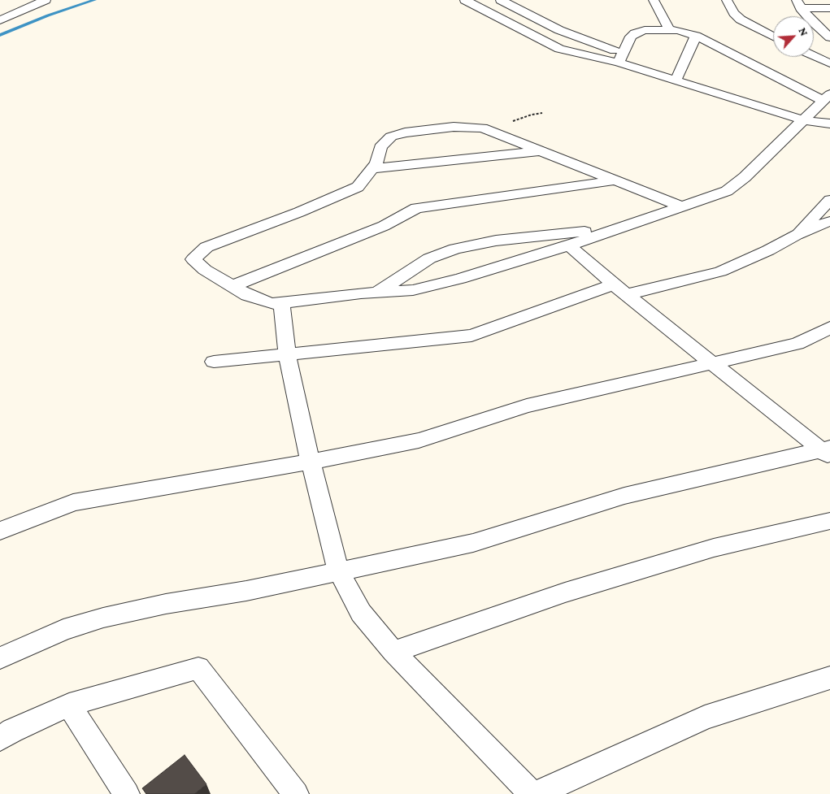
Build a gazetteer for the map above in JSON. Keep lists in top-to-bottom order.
{
  "north": "top right"
}
